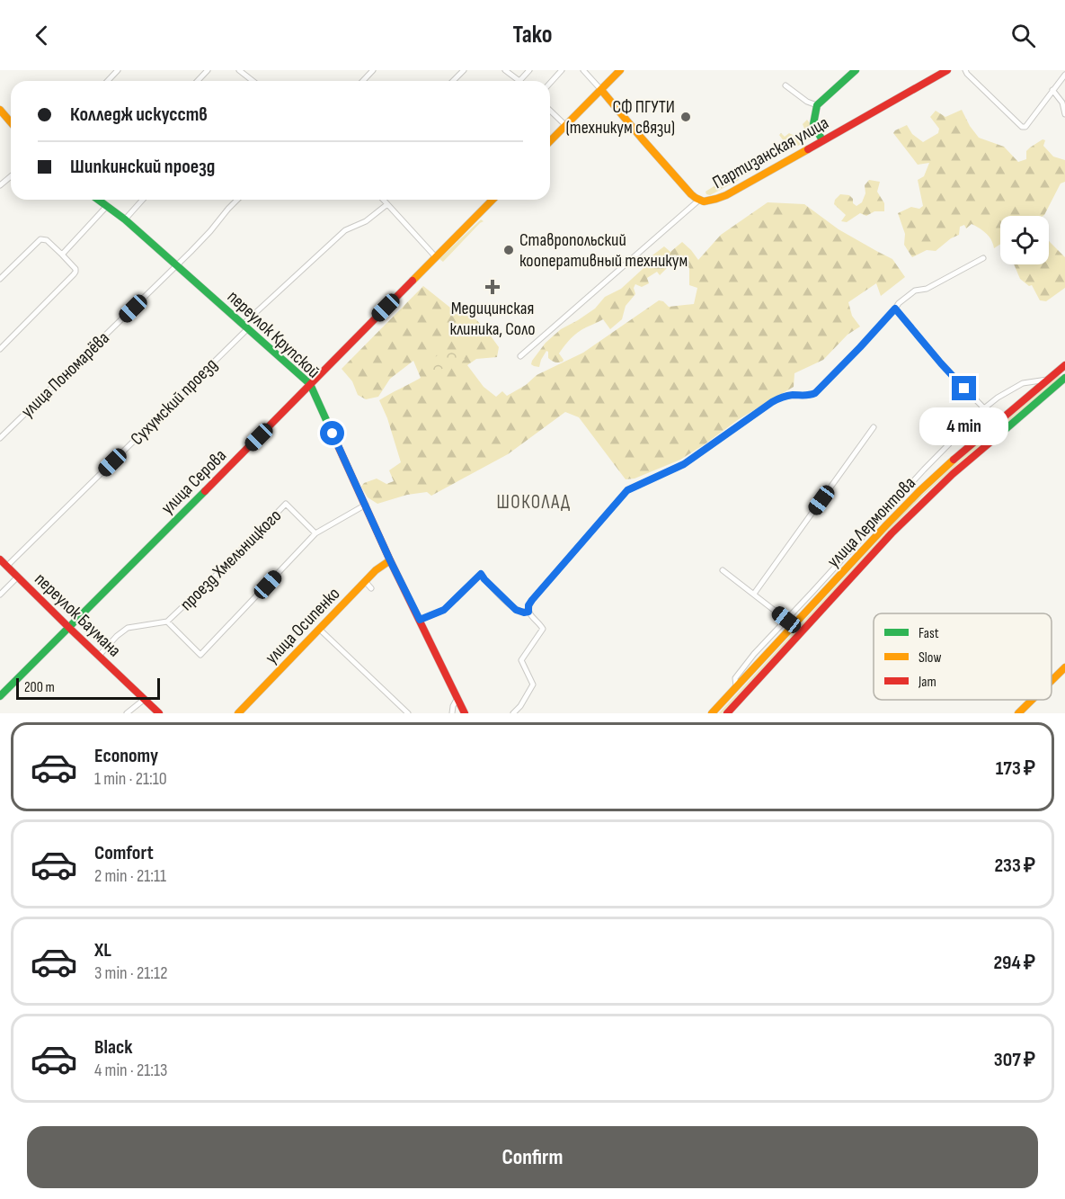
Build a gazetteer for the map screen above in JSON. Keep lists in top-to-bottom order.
{
  "streets": {
    "main road": [
      "Партизанская улица",
      "переулок Крупской",
      "улица Серова",
      "улица Лермонтова",
      "переулок Баумана",
      "улица Осипенко"
    ],
    "street": ["улица Пономарёва", "Сухумский проезд", "проезд Хмельницкого"]
  },
  "crossings": [
    ["переулок Крупской", "улица Пономарёва"],
    ["переулок Крупской", "Сухумский проезд"],
    ["переулок Крупской", "улица Серова"],
    ["переулок Крупской", "проезд Хмельницкого"],
    ["переулок Крупской", "улица Осипенко"],
    ["Сухумский проезд", "переулок Баумана"],
    ["улица Серова", "переулок Баумана"],
    ["проезд Хмельницкого", "переулок Баумана"]
  ],
  "districts": ["ШОКОЛАД"],
  "places": {
    "other": ["СФ ПГУТИ (техникум связи)", "Ставропольский кооперативный техникум"],
    "health": ["Медицинская клиника, Соло"]
  },
  "legend": ["Fast", "Slow", "Jam"],
  "scale_bar": "200 m",
  "page": {
    "header": "Tako",
    "banner": ["Колледж искусств", "Шипкинский проезд"],
    "bubble": "4 min",
    "scale": "200 m",
    "list": [
      {
        "name": "Economy",
        "note": "1 min · 21:10",
        "value": "173 ₽"
      },
      {
        "name": "Comfort",
        "note": "2 min · 21:11",
        "value": "233 ₽"
      },
      {
        "name": "XL",
        "note": "3 min · 21:12",
        "value": "294 ₽"
      },
      {
        "name": "Black",
        "note": "4 min · 21:13",
        "value": "307 ₽"
      }
    ],
    "buttons": "Confirm"
  }
}
